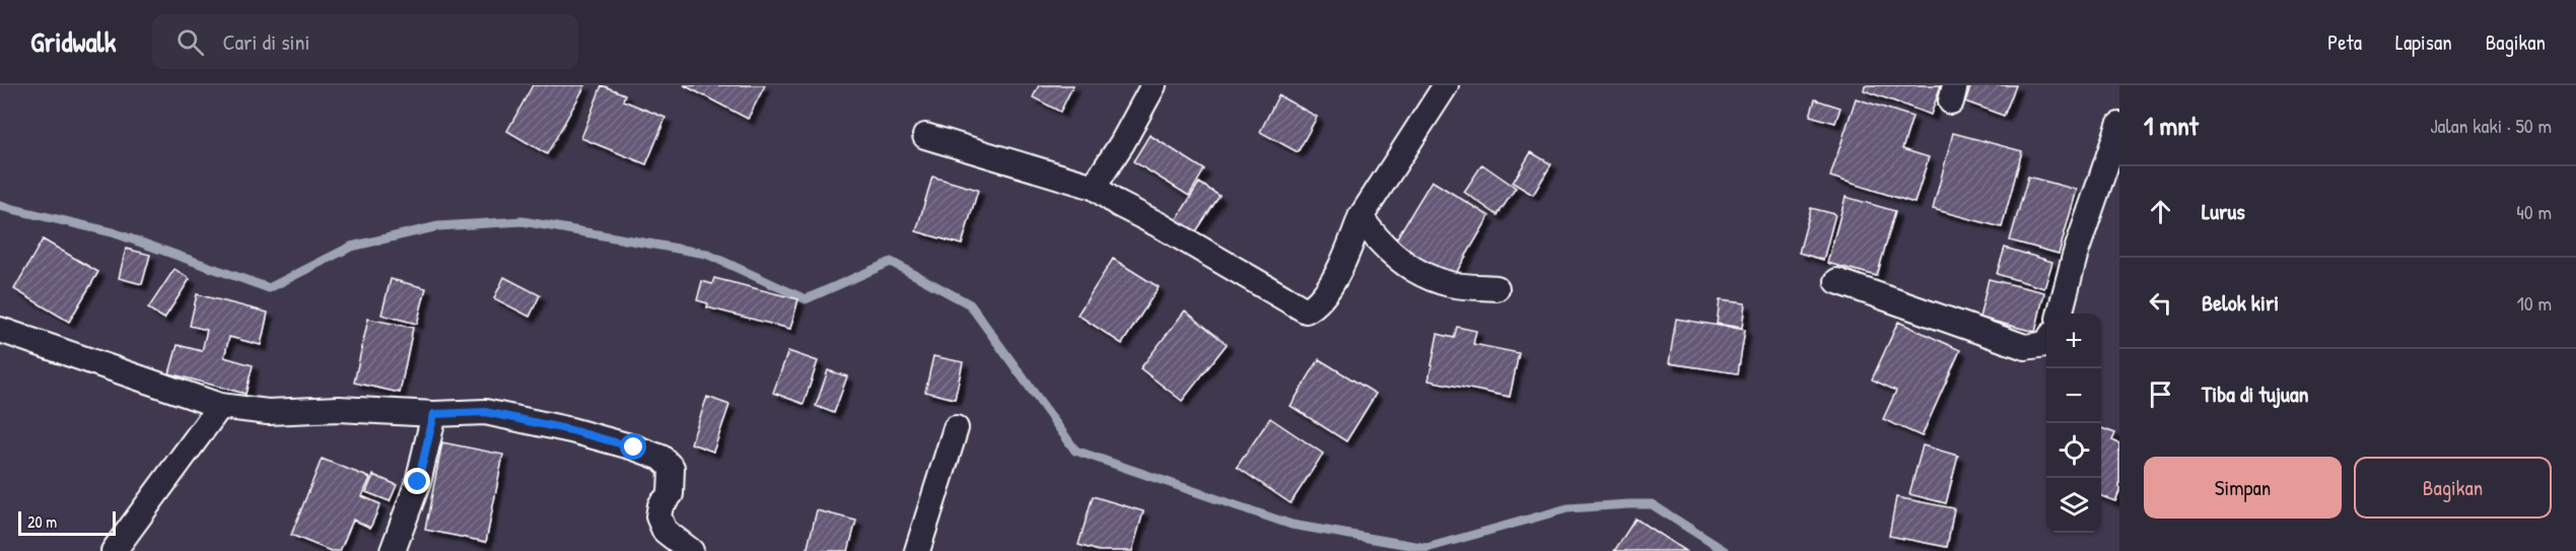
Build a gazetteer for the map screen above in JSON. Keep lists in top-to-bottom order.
{
  "scale_bar": "20 m",
  "page": {
    "header": "Gridwalk",
    "search": "Cari di sini",
    "nav": ["Peta", "Lapisan", "Bagikan"],
    "heading": ["1 mnt", "Jalan kaki · 50 m"],
    "list": [
      ["Lurus", "40 m"],
      ["Belok kiri", "10 m"],
      "Tiba di tujuan"
    ],
    "map_buttons": ["+", "−"],
    "buttons": ["Simpan", "Bagikan"],
    "scale": "20 m"
  }
}
